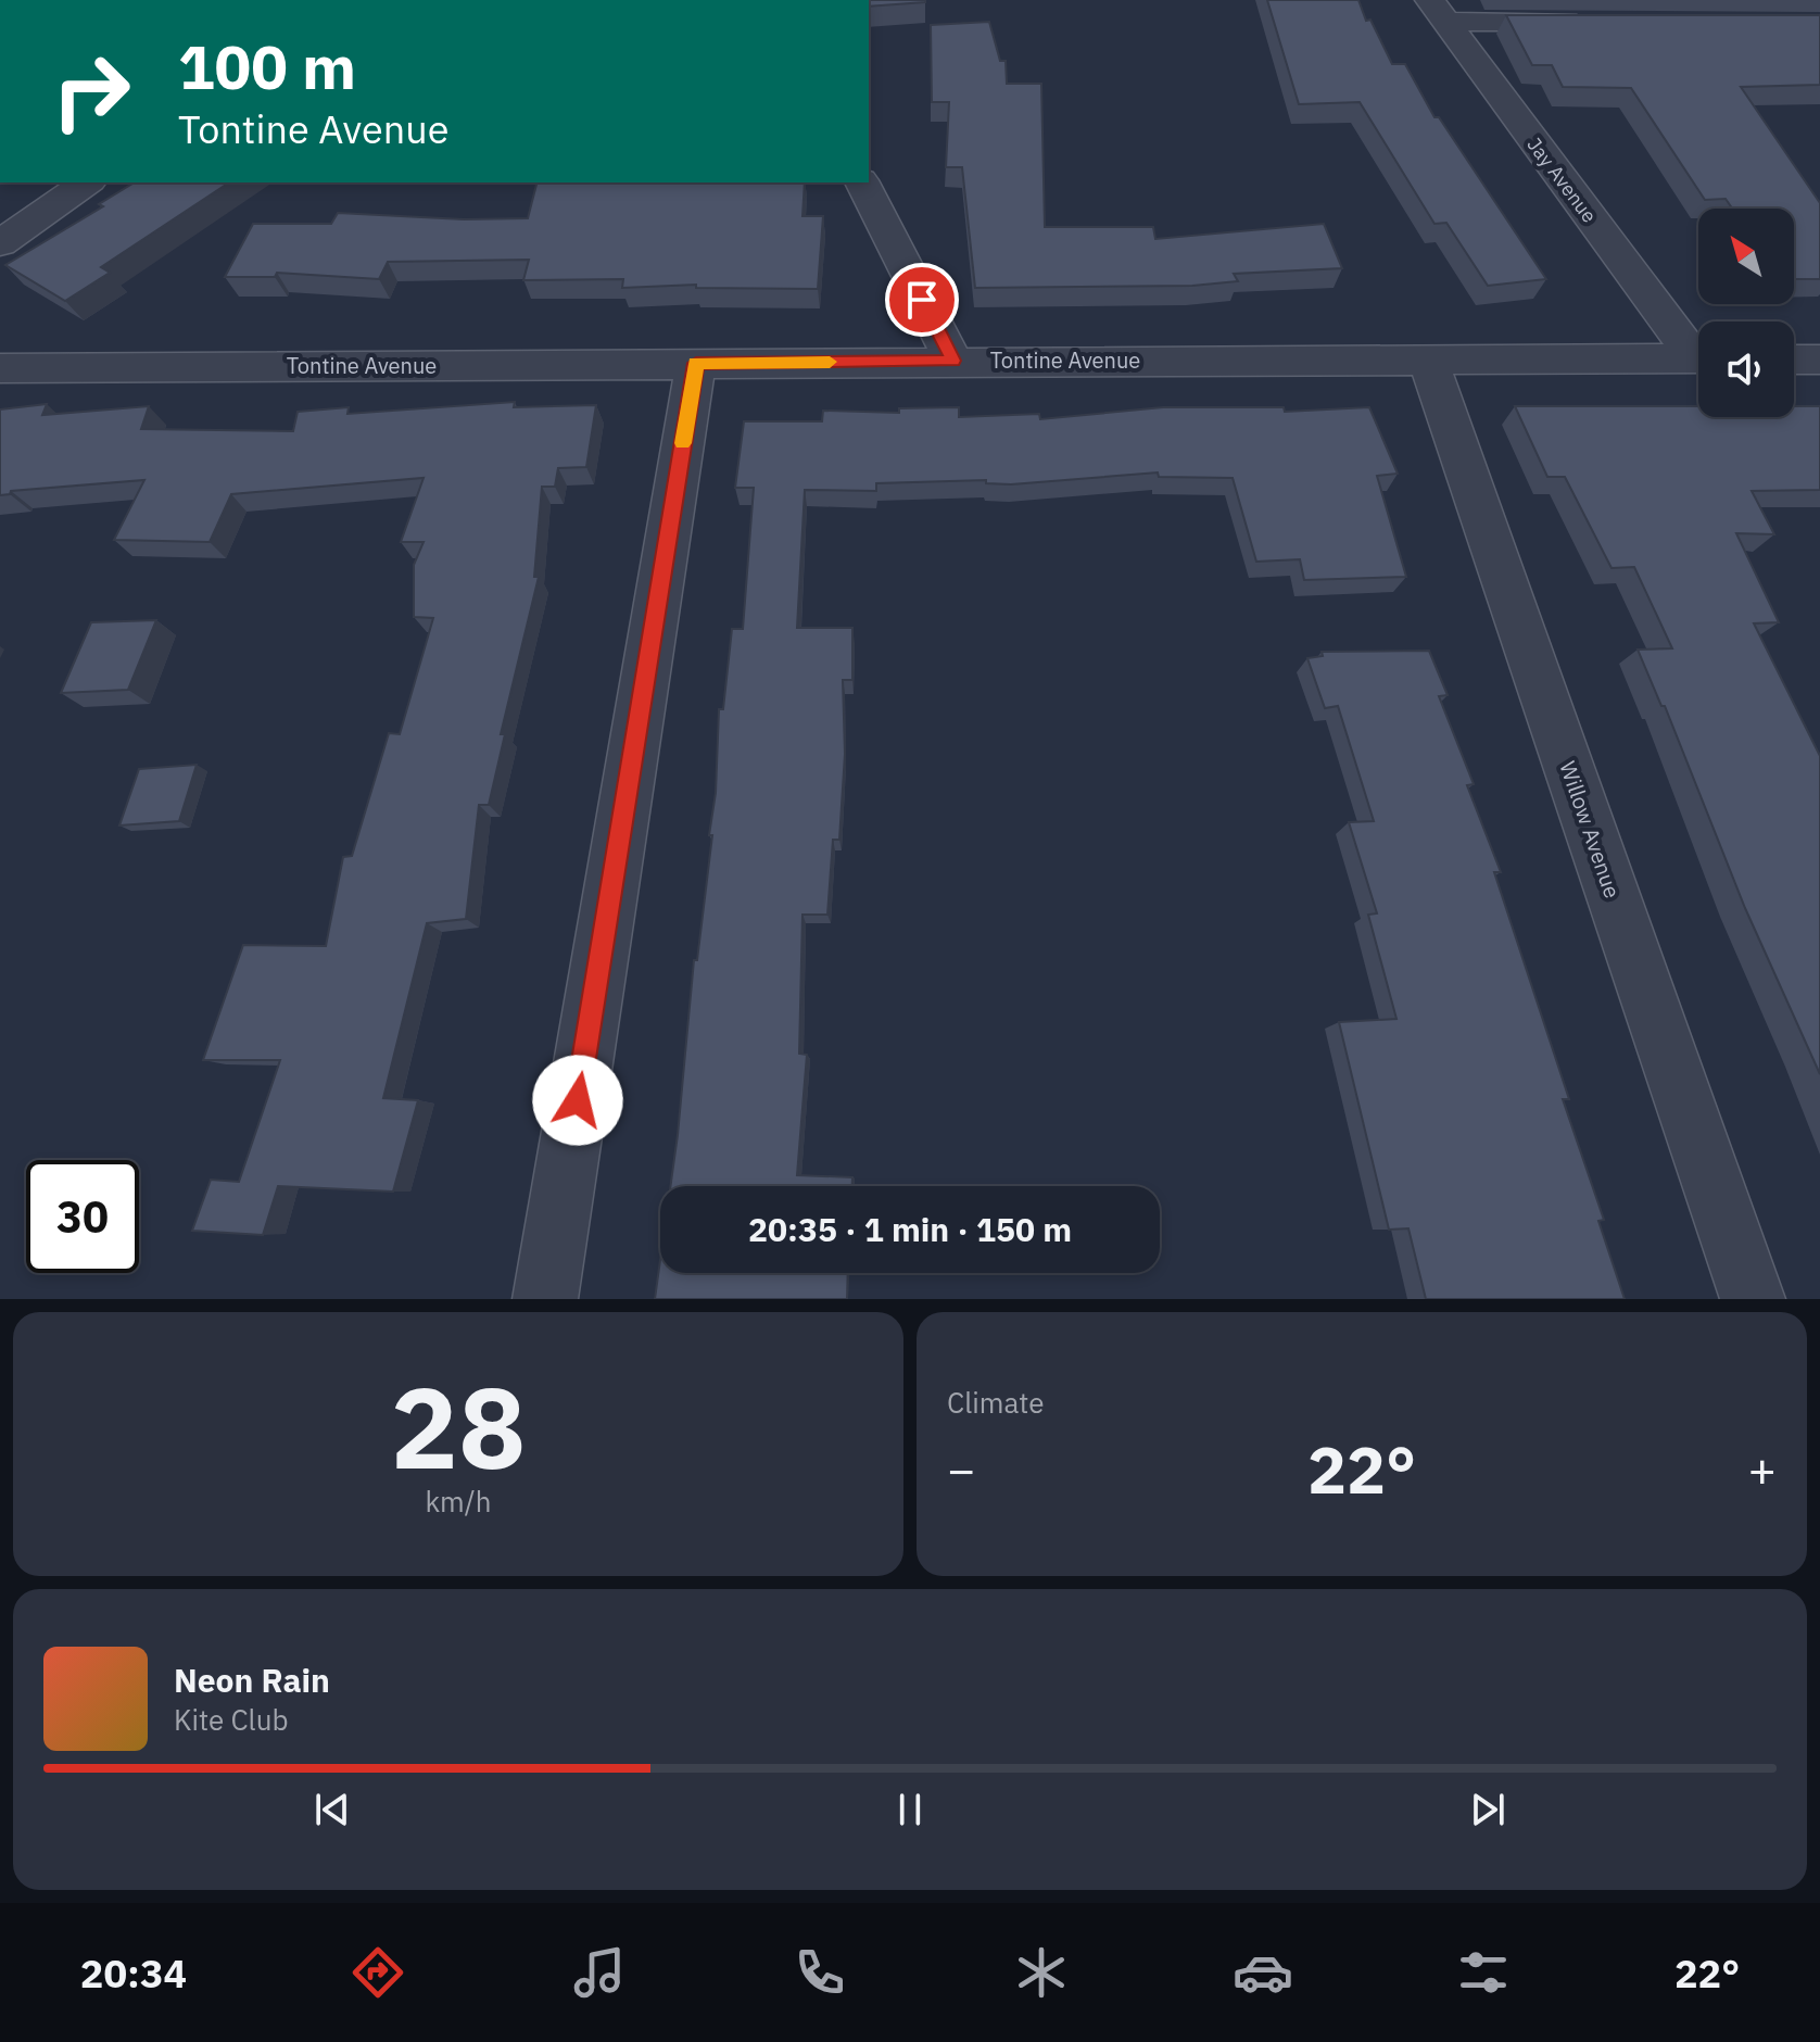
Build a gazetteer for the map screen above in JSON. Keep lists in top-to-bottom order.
{
  "streets": {
    "street": ["Jay Avenue", "Tontine Avenue", "Willow Avenue"]
  },
  "crossings": [
    ["Tontine Avenue", "Willow Avenue"]
  ],
  "north": "top left",
  "page": {
    "turn": ["100 m", "Tontine Avenue"],
    "limit": "30",
    "trip": "20:35 · 1 min · 150 m",
    "tile": [
      ["28", "km/h"],
      "Climate"
    ],
    "heat": ["−", "22°", "+"],
    "song": ["Neon Rain", "Kite Club"],
    "tabs": ["20:34", "22°"]
  }
}
